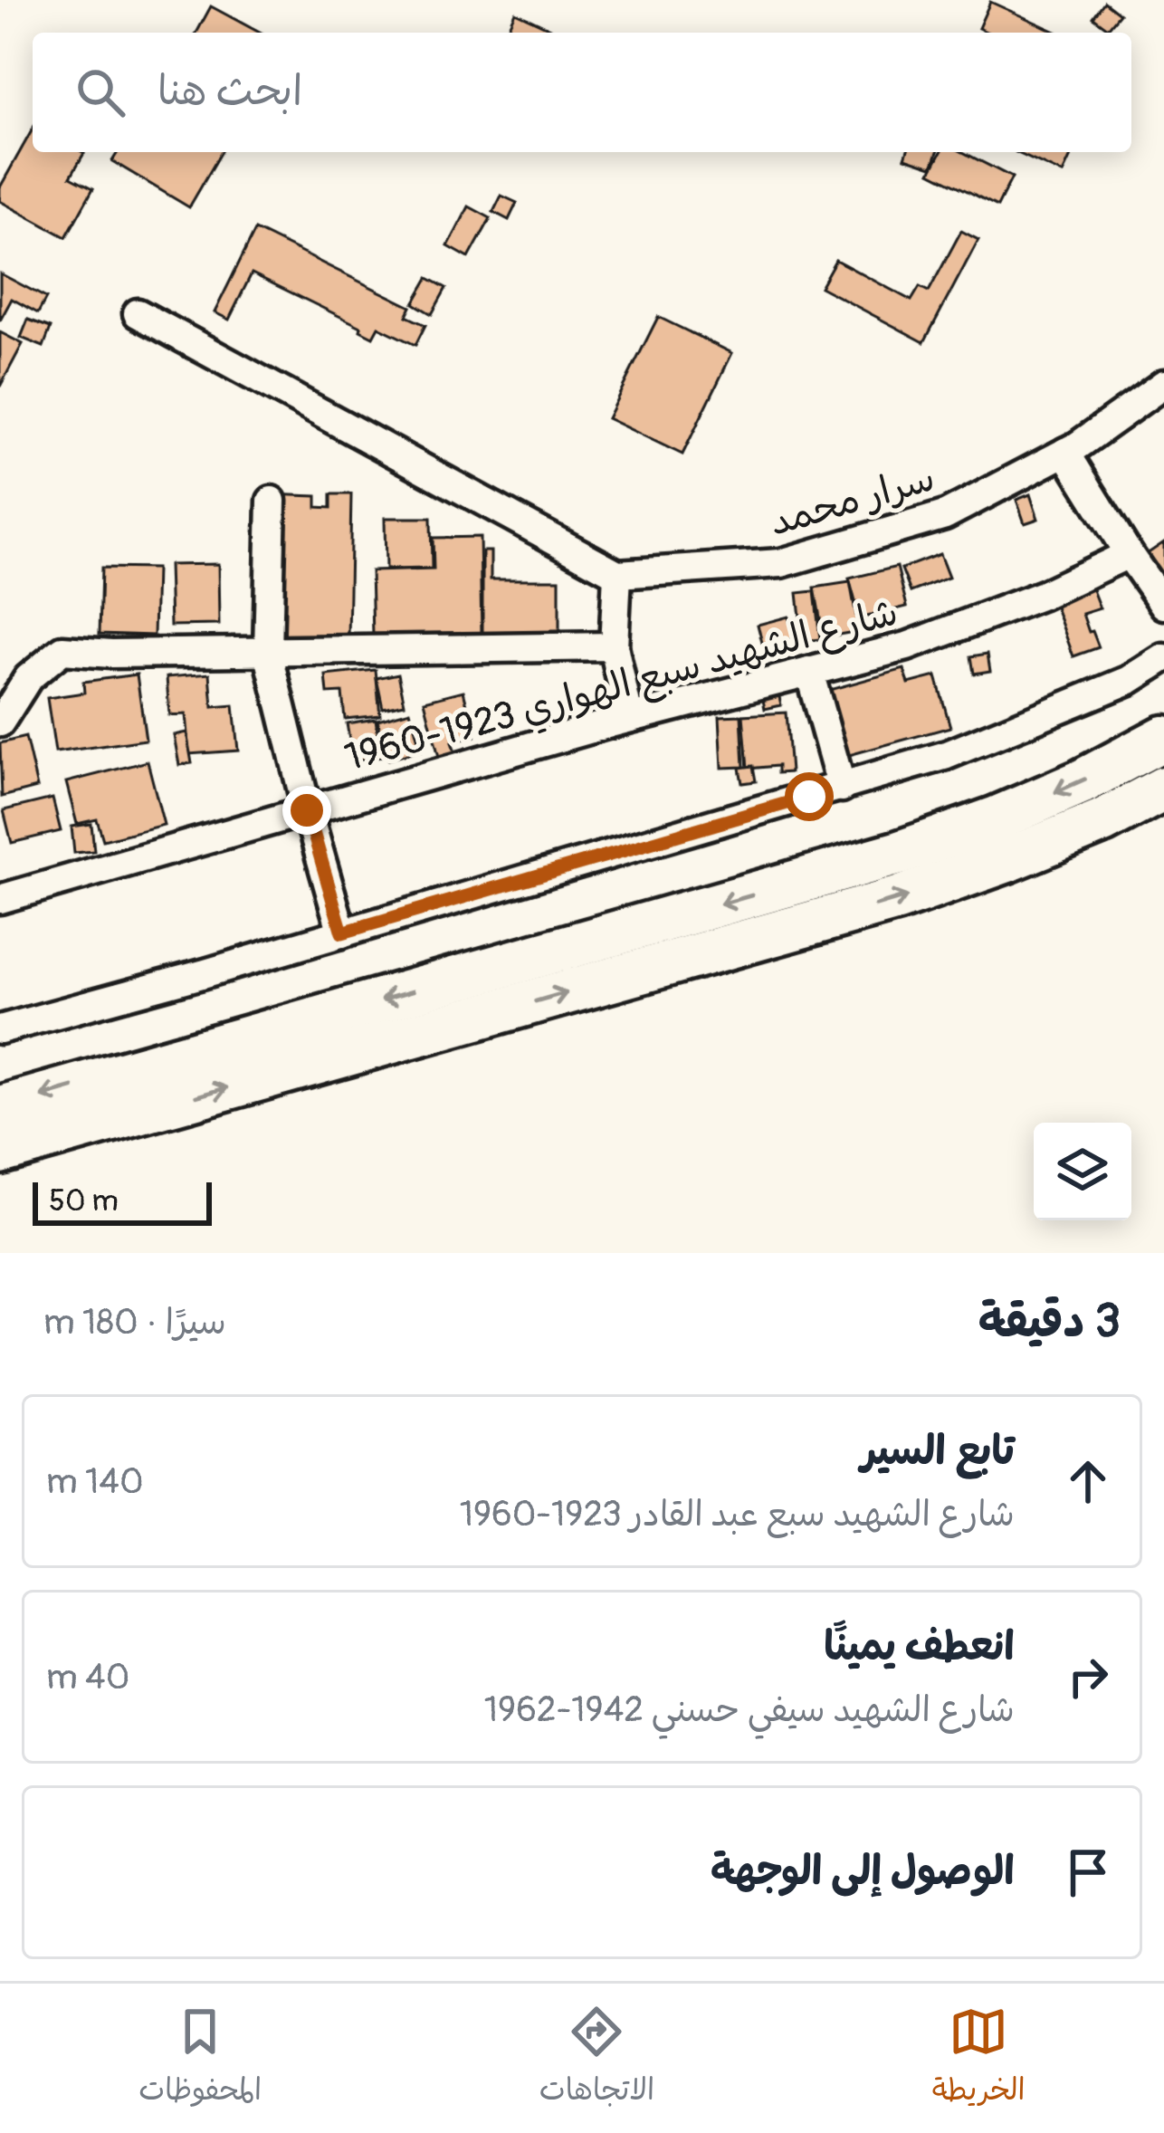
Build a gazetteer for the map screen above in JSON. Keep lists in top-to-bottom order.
{
  "streets": {
    "street": ["سرار محمد", "شارع الشهيد سبع الهواري 1923-1960"]
  },
  "scale_bar": "50 m",
  "page": {
    "search": "ابحث هنا",
    "scale": "50 m",
    "heading": ["3 دقيقة", "سيرًا · 180 m"],
    "list": [
      ["تابع السير", "شارع الشهيد سبع عبد القادر 1923-1960", "140 m"],
      ["انعطف يمينًا", "شارع الشهيد سيفي حسني 1942-1962", "40 m"],
      "الوصول إلى الوجهة"
    ],
    "nav": ["الخريطة", "الاتجاهات", "المحفوظات"]
  }
}
